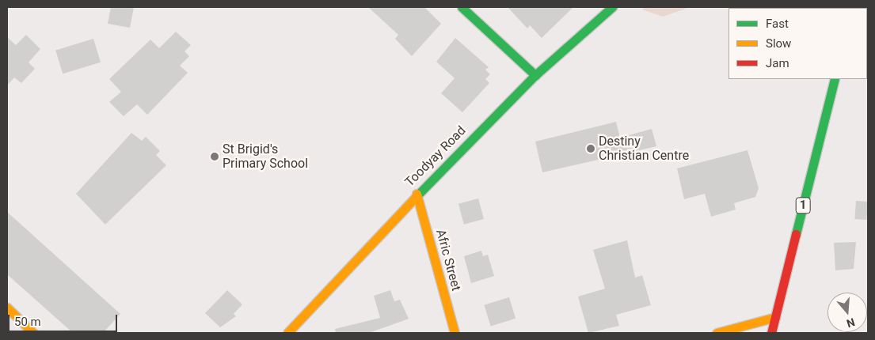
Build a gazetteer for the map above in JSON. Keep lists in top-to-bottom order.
{
  "streets": {
    "main road": ["Toodyay Road", "1", "Afric Street"]
  },
  "crossings": [
    ["Toodyay Road", "Afric Street"]
  ],
  "places": ["Destiny Christian Centre", "St Brigid's Primary School"],
  "legend": ["Fast", "Slow", "Jam"],
  "scale_bar": "50 m",
  "north": "bottom"
}
